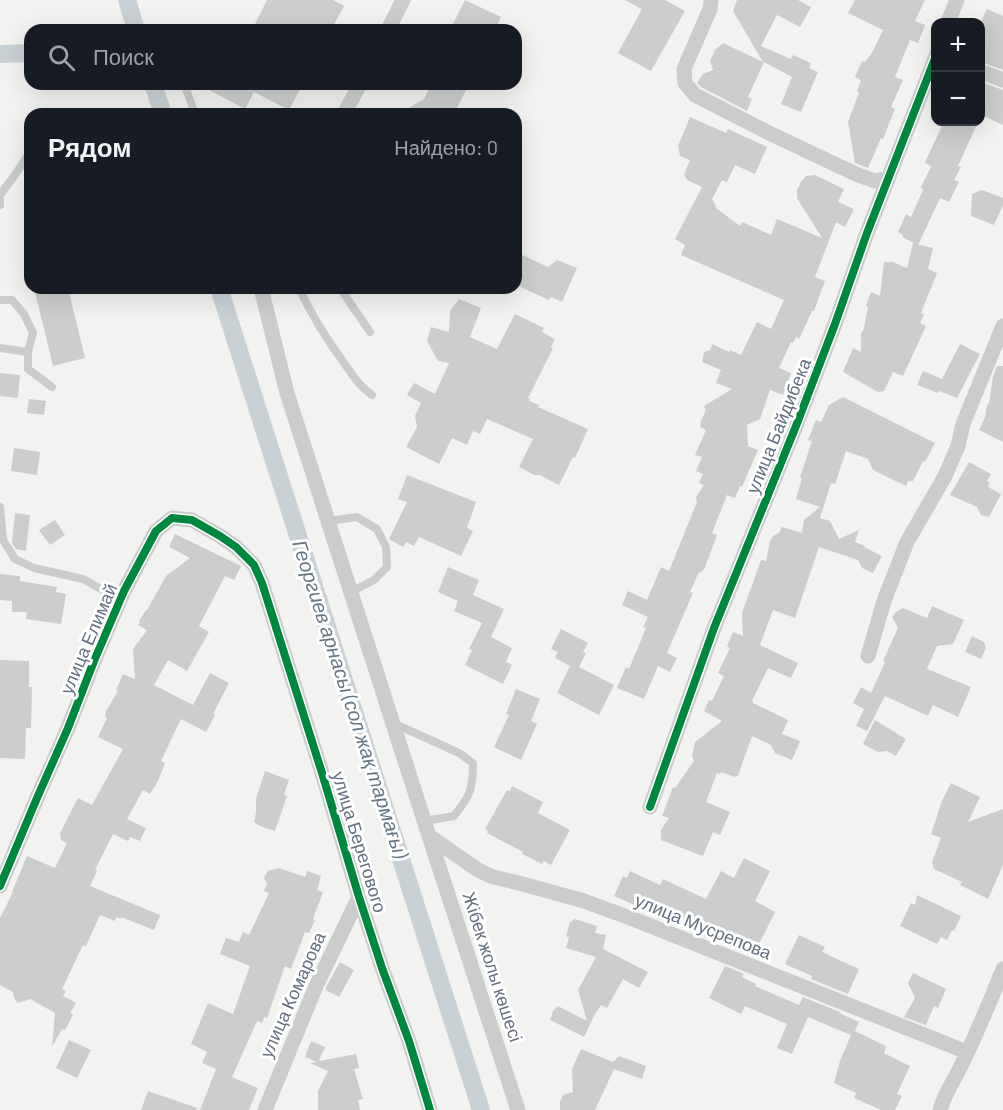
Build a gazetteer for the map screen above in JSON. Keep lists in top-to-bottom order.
{
  "streets": {
    "street": [
      "улица Байдибека",
      "улица Елимай",
      "улица Берегового",
      "улица Мусрепова",
      "Жібек жолы көшесі",
      "улица Комарова"
    ]
  },
  "crossings": [
    ["улица Елимай", "улица Берегового"],
    ["улица Берегового", "улица Комарова"],
    ["улица Мусрепова", "Жібек жолы көшесі"]
  ],
  "water": ["Георгиев арнасы (сол жақ тармағы)"],
  "page": {
    "map_buttons": ["+", "−"],
    "search": "Поиск",
    "heading": ["Рядом", "Найдено: 0"]
  }
}
